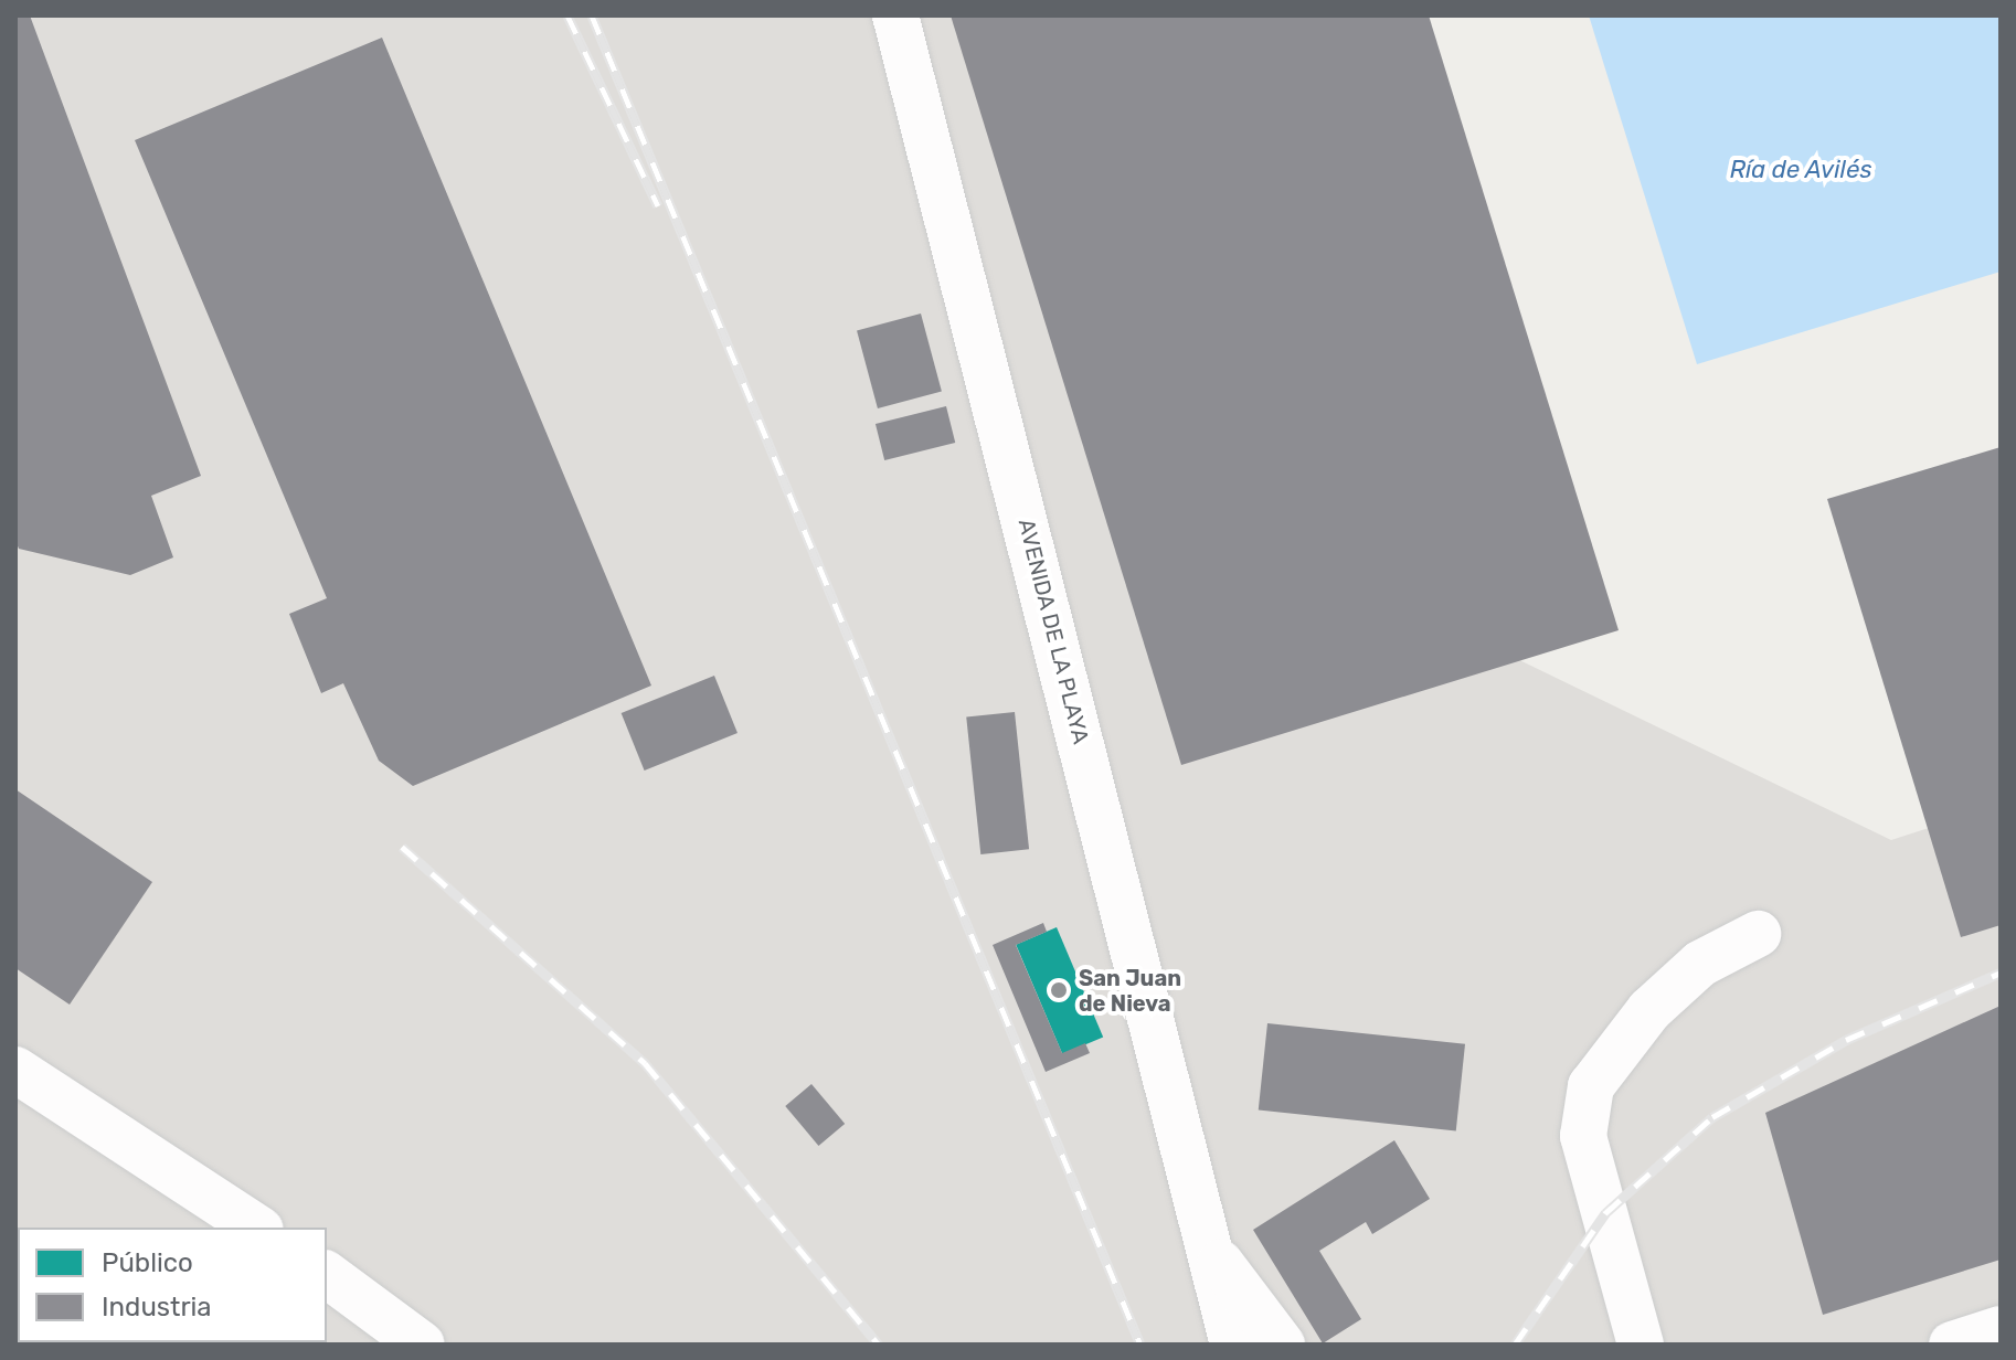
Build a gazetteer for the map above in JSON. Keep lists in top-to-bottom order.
{
  "streets": {
    "street": ["AVENIDA DE LA PLAYA"]
  },
  "water": ["Ría de Avilés"],
  "places": ["San Juan de Nieva"],
  "legend": ["Público", "Industria"]
}
